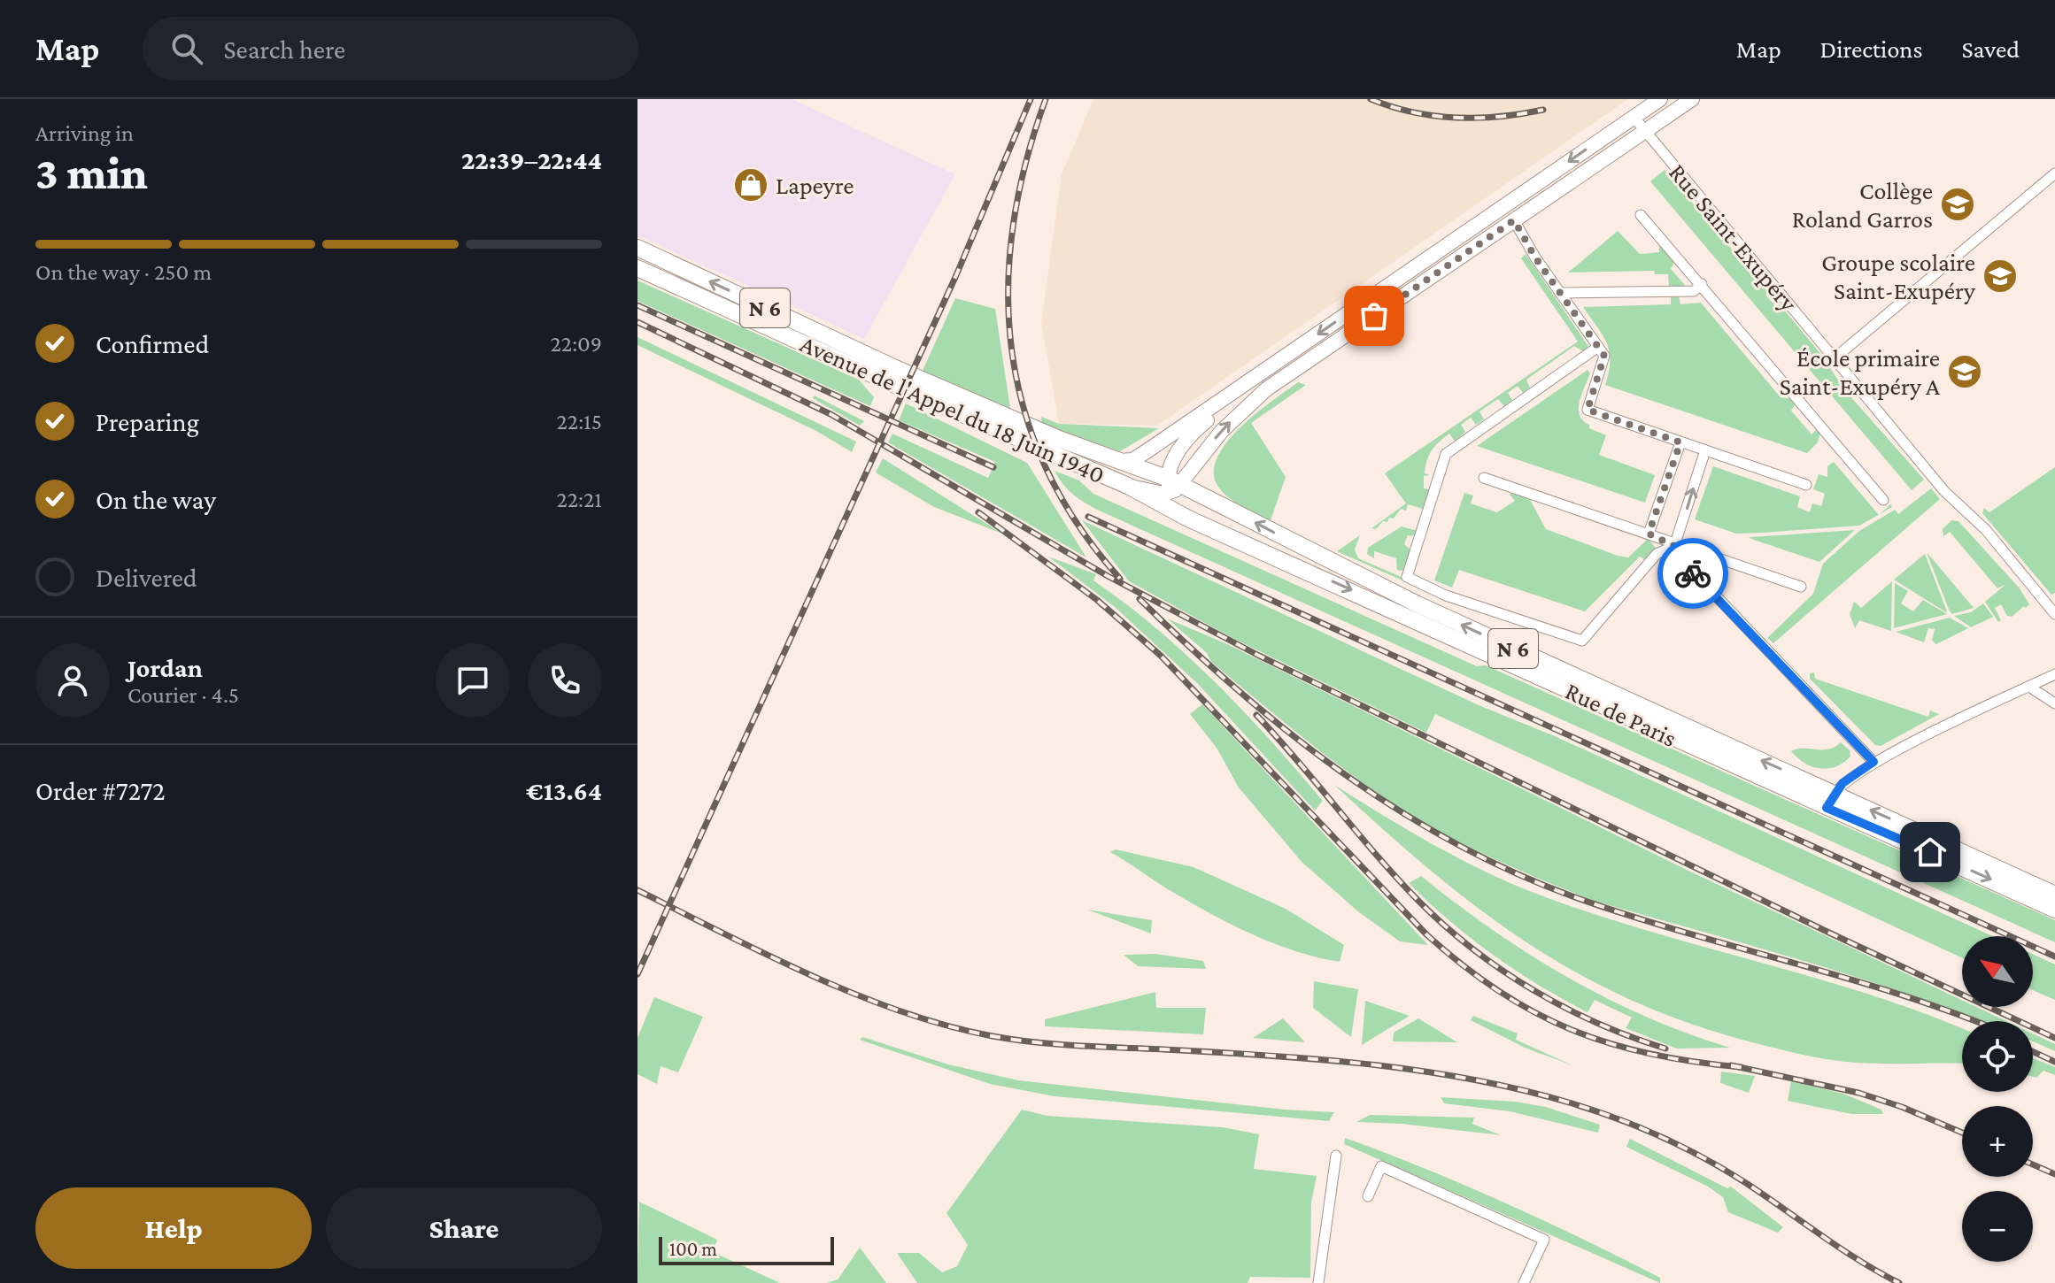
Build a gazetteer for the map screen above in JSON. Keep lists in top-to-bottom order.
{
  "streets": {
    "main road": ["N 6", "Avenue de l'Appel du 18 Juin 1940", "Rue de Paris"],
    "street": ["Rue Saint-Exupéry"]
  },
  "crossings": [
    ["N 6", "Rue de Paris"],
    ["Avenue de l'Appel du 18 Juin 1940", "Rue de Paris"]
  ],
  "places": {
    "shop": ["Lapeyre"],
    "school or university": ["Collège Roland Garros", "Groupe scolaire Saint-Exupéry", "École primaire Saint-Exupéry A"]
  },
  "scale_bar": "100 m",
  "north": "top left",
  "page": {
    "header": "Map",
    "search": "Search here",
    "nav": ["Map", "Directions", "Saved"],
    "heading": ["3 min", "Arriving in", "22:39–22:44"],
    "panel": [
      "Jordan",
      "Courier · 4.5",
      "Order #7272",
      "€13.64"
    ],
    "bar": "On the way · 250 m",
    "list": [
      ["Confirmed", "22:09"],
      ["Preparing", "22:15"],
      ["On the way", "22:21"],
      "Delivered"
    ],
    "map_buttons": ["+", "−"],
    "buttons": ["Help", "Share"],
    "scale": "100 m"
  }
}
